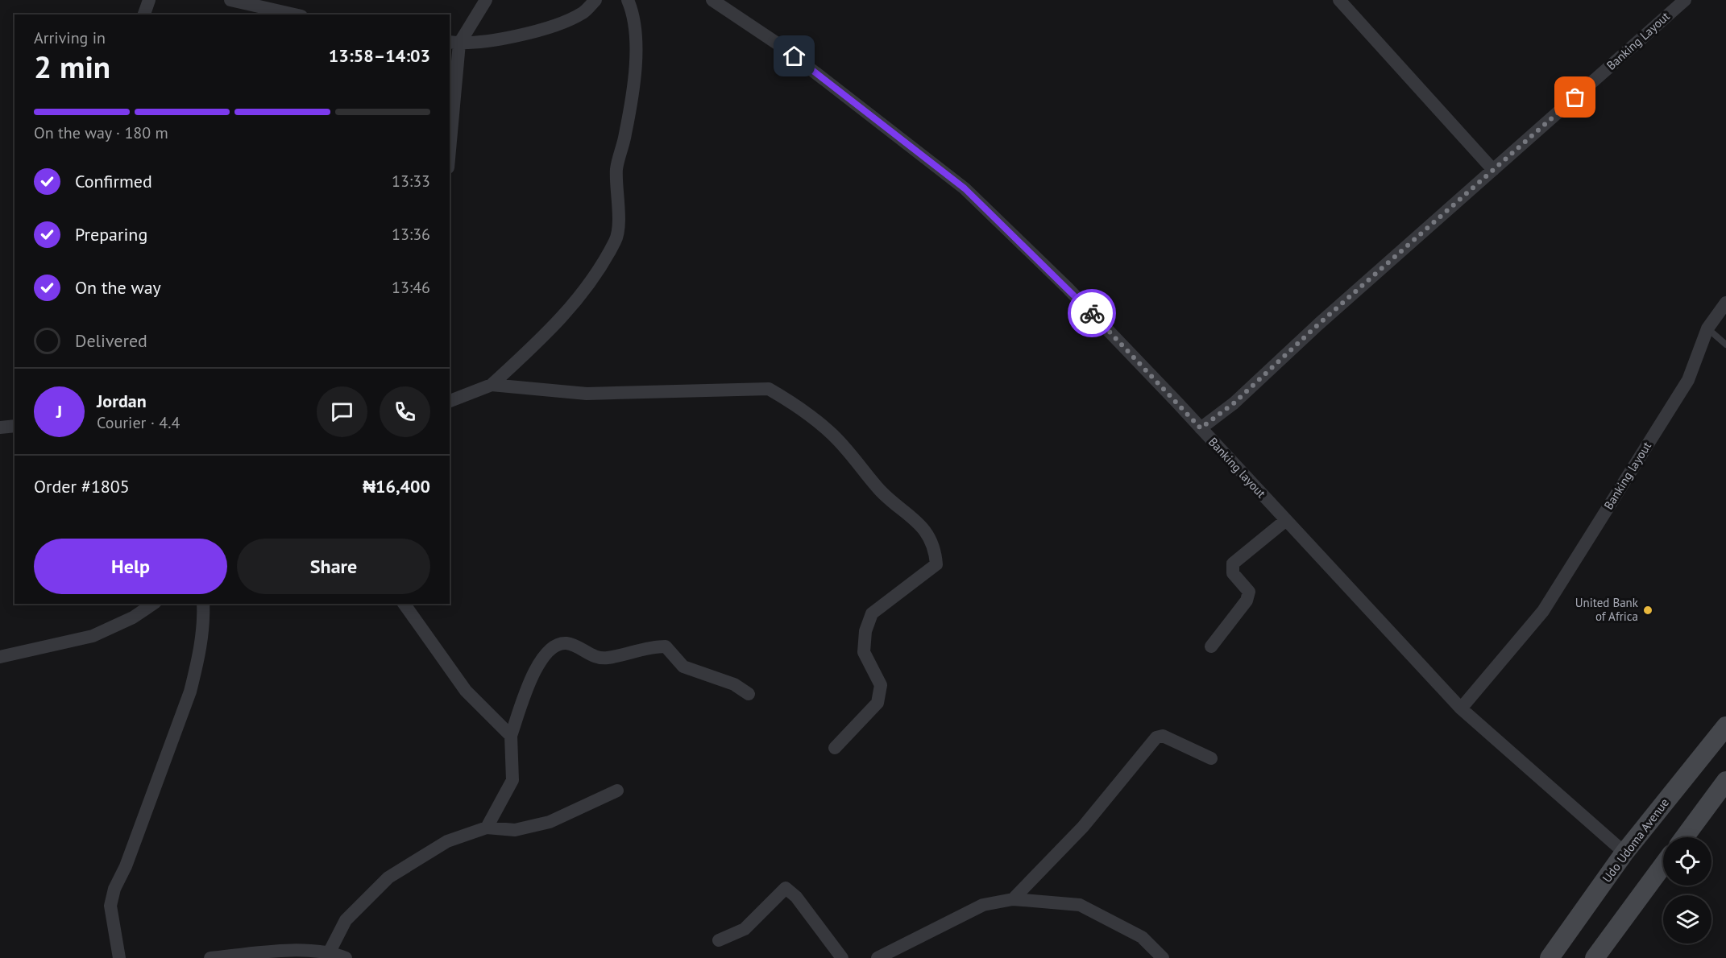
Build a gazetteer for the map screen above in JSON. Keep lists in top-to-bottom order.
{
  "streets": {
    "main road": ["Udo Udoma Avenue"],
    "street": ["Banking Layout", "Banking layout"]
  },
  "crossings": [
    ["Banking Layout", "Banking layout"],
    ["Banking layout", "Udo Udoma Avenue"]
  ],
  "places": ["United Bank of Africa"],
  "page": {
    "heading": ["2 min", "Arriving in", "13:58–14:03"],
    "panel": [
      "Jordan",
      "Courier · 4.4",
      "Order #1805",
      "₦16,400"
    ],
    "bar": "On the way · 180 m",
    "list": [
      ["Confirmed", "13:33"],
      ["Preparing", "13:36"],
      ["On the way", "13:46"],
      "Delivered"
    ],
    "round": "J",
    "buttons": ["Help", "Share"]
  }
}
